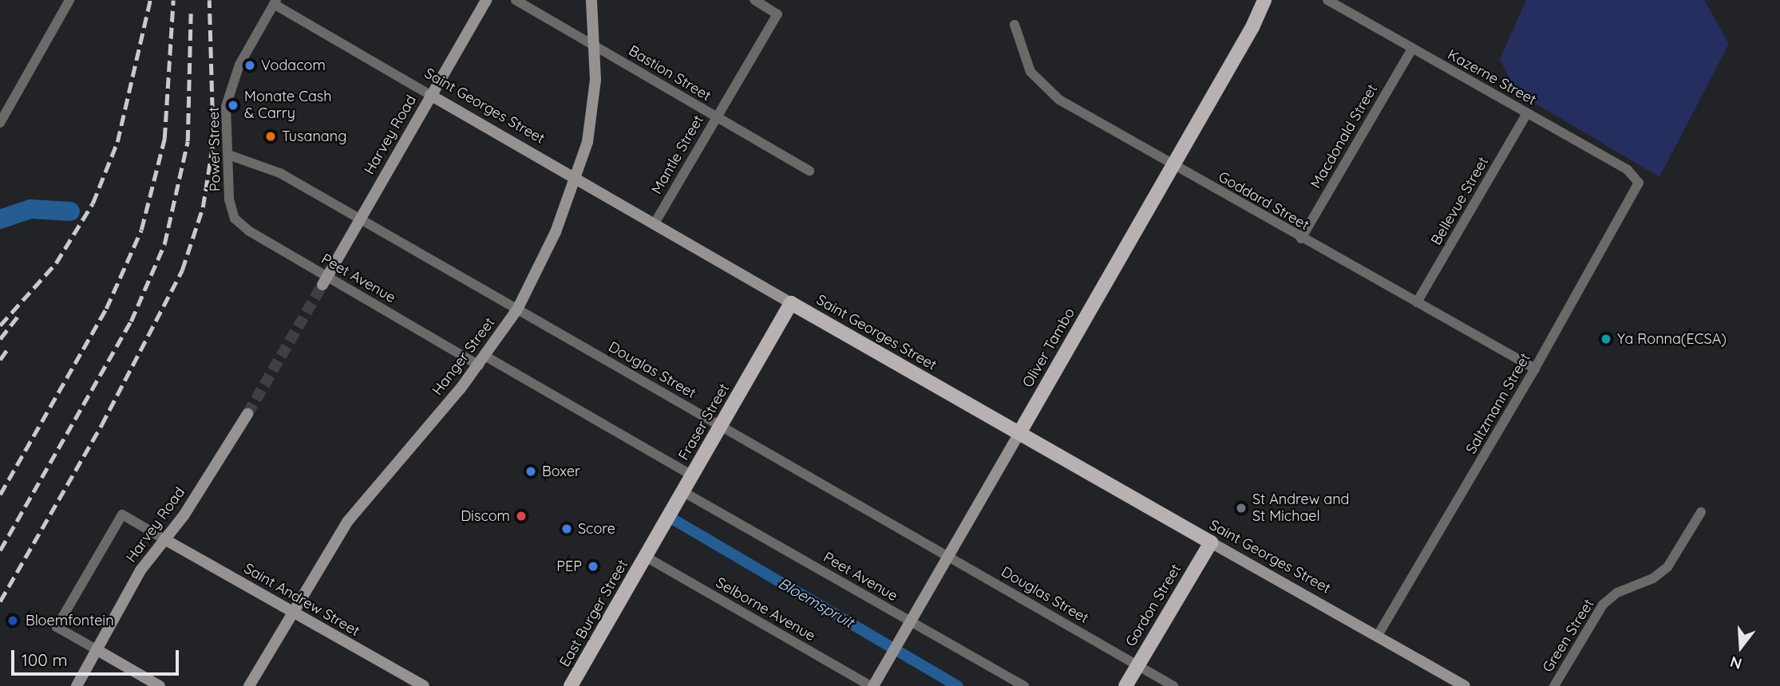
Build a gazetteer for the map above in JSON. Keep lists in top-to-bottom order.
{
  "streets": {
    "main road": [
      "Saint Georges Street",
      "Harvey Road",
      "Oliver Tambo",
      "Hanger Street",
      "Fraser Street",
      "Saint Andrew Street",
      "Gordon Street",
      "East Burger Street"
    ],
    "street": [
      "Bastion Street",
      "Kazerne Street",
      "Macdonald Street",
      "Power Street",
      "Mantle Street",
      "Goddard Street",
      "Bellevue Street",
      "Peet Avenue",
      "Douglas Street",
      "Saltzmann Street",
      "Selborne Avenue",
      "Green Street"
    ]
  },
  "crossings": [
    ["Bastion Street", "Mantle Street"],
    ["Bastion Street", "Hanger Street"],
    ["Kazerne Street", "Macdonald Street"],
    ["Kazerne Street", "Bellevue Street"],
    ["Kazerne Street", "Saltzmann Street"],
    ["Saint Georges Street", "Harvey Road"],
    ["Saint Georges Street", "Power Street"],
    ["Saint Georges Street", "Mantle Street"],
    ["Saint Georges Street", "Oliver Tambo"],
    ["Saint Georges Street", "Hanger Street"],
    ["Saint Georges Street", "Saltzmann Street"],
    ["Saint Georges Street", "Fraser Street"],
    ["Saint Georges Street", "Gordon Street"],
    ["Harvey Road", "Peet Avenue"],
    ["Harvey Road", "Douglas Street"],
    ["Harvey Road", "Saint Andrew Street"],
    ["Macdonald Street", "Goddard Street"],
    ["Power Street", "Peet Avenue"],
    ["Power Street", "Douglas Street"],
    ["Goddard Street", "Bellevue Street"],
    ["Goddard Street", "Oliver Tambo"],
    ["Goddard Street", "Saltzmann Street"],
    ["Peet Avenue", "Oliver Tambo"],
    ["Peet Avenue", "Hanger Street"],
    ["Peet Avenue", "Fraser Street"],
    ["Oliver Tambo", "Douglas Street"],
    ["Oliver Tambo", "Selborne Avenue"],
    ["Hanger Street", "Douglas Street"],
    ["Hanger Street", "Saint Andrew Street"],
    ["Douglas Street", "Fraser Street"],
    ["Douglas Street", "Gordon Street"],
    ["Fraser Street", "Selborne Avenue"],
    ["Fraser Street", "East Burger Street"],
    ["Selborne Avenue", "East Burger Street"]
  ],
  "water": ["Bloemspruit"],
  "places": [
    "Vodacom",
    "Monate Cash & Carry",
    "Tusanang",
    "Ya Ronna(ECSA)",
    "Boxer",
    "St Andrew and St Michael",
    "Discom",
    "Score",
    "PEP",
    "Bloemfontein"
  ],
  "scale_bar": "100 m",
  "north": "bottom"
}
